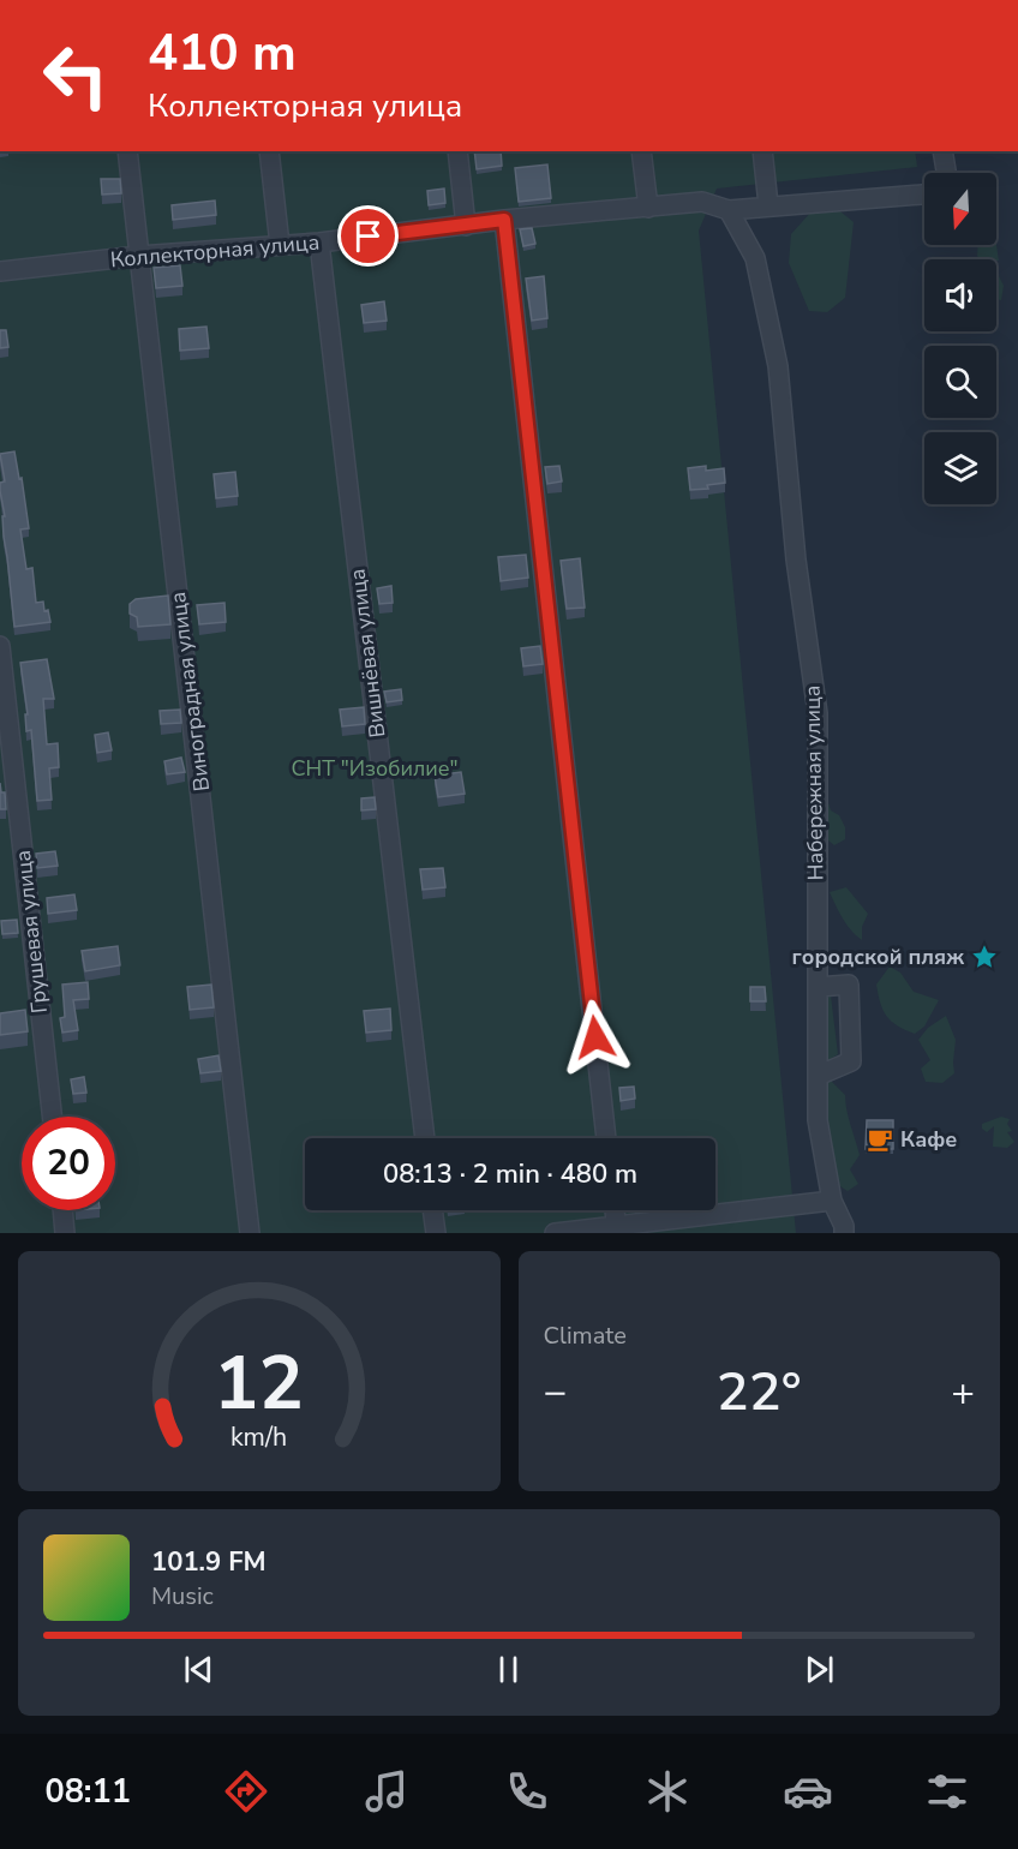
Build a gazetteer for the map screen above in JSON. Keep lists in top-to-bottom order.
{
  "streets": {
    "street": [
      "Коллекторная улица",
      "Вишнёвая улица",
      "Виноградная улица",
      "Набережная улица",
      "Грушевая улица"
    ]
  },
  "crossings": [
    ["Коллекторная улица", "Вишнёвая улица"],
    ["Коллекторная улица", "Виноградная улица"],
    ["Коллекторная улица", "Набережная улица"]
  ],
  "parks": ["СНТ \"Изобилие\""],
  "places": {
    "place": ["городской пляж"],
    "cafe": ["Кафе"]
  },
  "north": "bottom",
  "page": {
    "turn": ["410 m", "Коллекторная улица"],
    "limit": "20",
    "trip": "08:13 · 2 min · 480 m",
    "tile": "Climate",
    "heat": ["−", "22°", "+"],
    "song": ["101.9 FM", "Music"],
    "tabs": "08:11",
    "gauge": ["12", "km/h"]
  }
}
